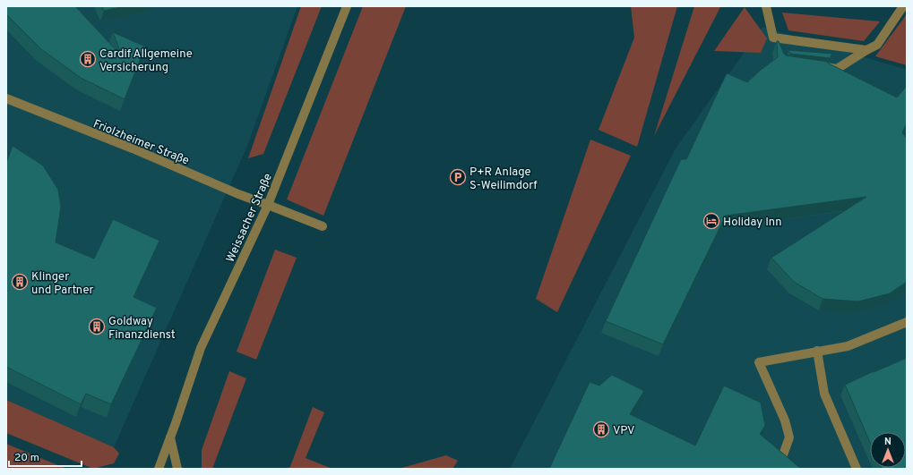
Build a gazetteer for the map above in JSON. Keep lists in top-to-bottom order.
{
  "streets": {
    "street": ["Friolzheimer Straße", "Weissacher Straße"]
  },
  "crossings": [
    ["Friolzheimer Straße", "Weissacher Straße"]
  ],
  "places": {
    "building": [
      "Cardif Allgemeine Versicherung",
      "Klinger und Partner",
      "Goldway Finanzdienst",
      "VPV"
    ],
    "parking": ["P+R Anlage S-Weilimdorf"],
    "hotel": ["Holiday Inn"]
  },
  "scale_bar": "20 m",
  "north": "top"
}
